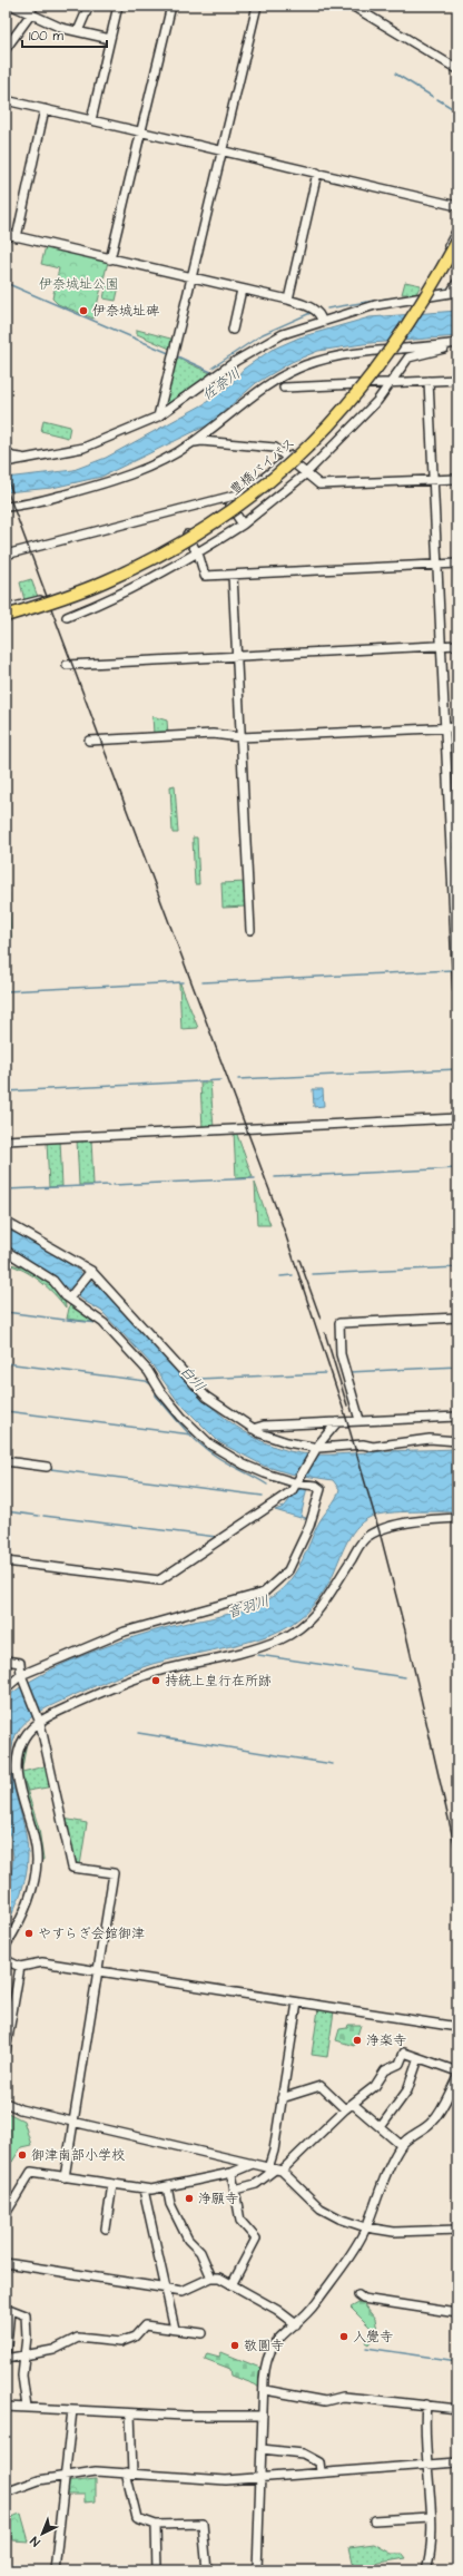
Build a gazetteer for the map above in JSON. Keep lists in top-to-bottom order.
{
  "streets": {
    "highway": ["豊橋バイパス"]
  },
  "water": ["佐奈川", "白川", "音羽川"],
  "parks": ["伊奈城址公園"],
  "places": [
    "伊奈城址碑",
    "持統上皇行在所跡",
    "やすらぎ会館御津",
    "浄楽寺",
    "御津南部小学校",
    "浄願寺",
    "入覺寺",
    "敬圓寺"
  ],
  "scale_bar": "100 m",
  "north": "bottom left"
}
